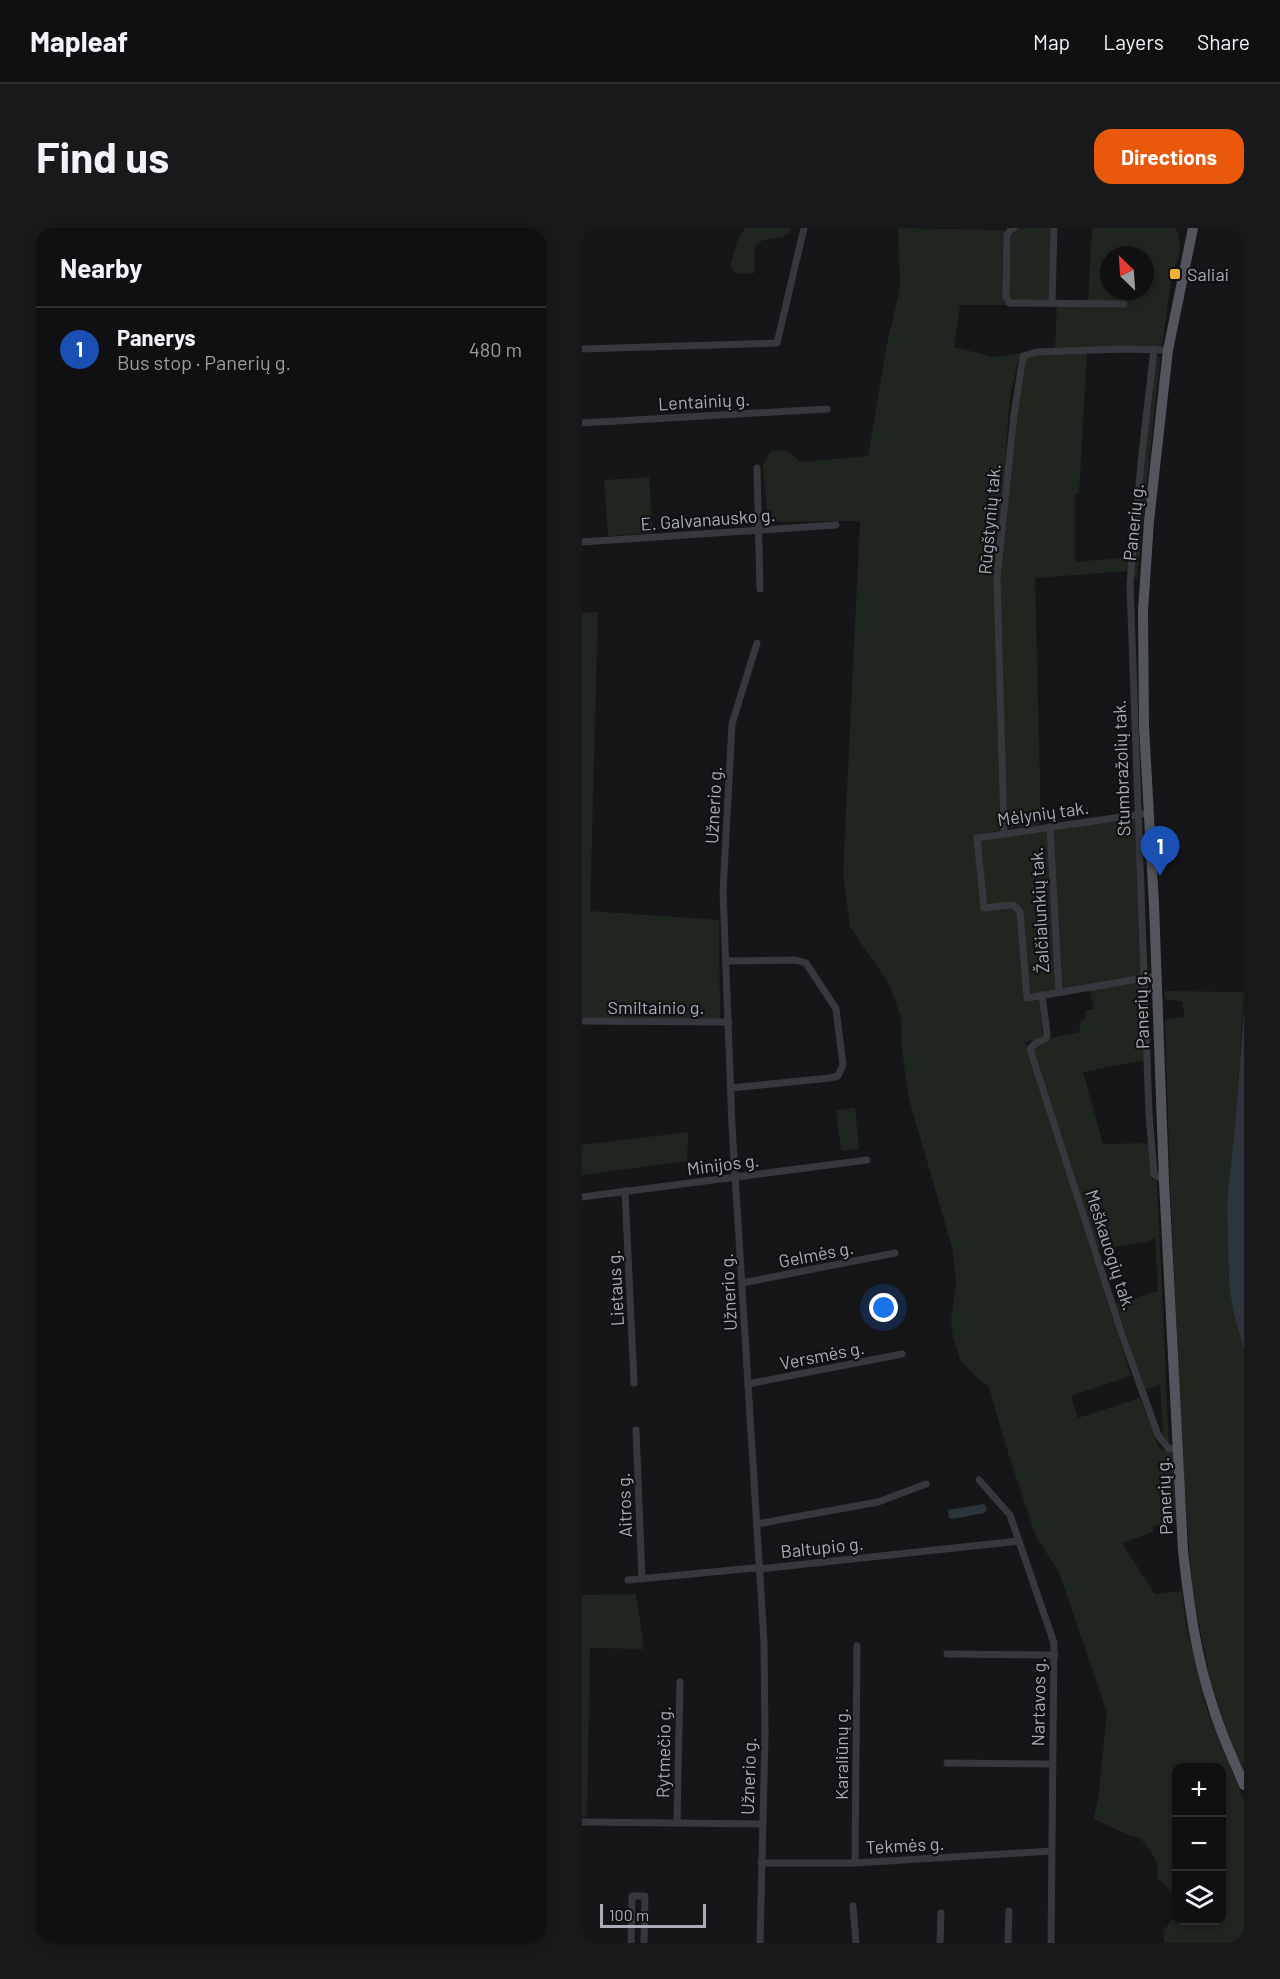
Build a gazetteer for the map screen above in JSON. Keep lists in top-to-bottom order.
{
  "streets": {
    "main road": ["Panerių g."],
    "street": [
      "Lentainių g.",
      "E. Galvanausko g.",
      "Rūgštynių tak.",
      "Stumbražolių tak.",
      "Užnerio g.",
      "Mėlynių tak.",
      "Žalčialunkių tak.",
      "Smiltainio g.",
      "Minijos g.",
      "Meškauogių tak.",
      "Gelmės g.",
      "Lietaus g.",
      "Versmės g.",
      "Aitros g.",
      "Baltupio g.",
      "Nartavos g.",
      "Rytmečio g.",
      "Karaliūnų g.",
      "Tekmės g."
    ]
  },
  "crossings": [
    ["Rūgštynių tak.", "Panerių g."],
    ["Rūgštynių tak.", "Stumbražolių tak."],
    ["Rūgštynių tak.", "Mėlynių tak."],
    ["Panerių g.", "Stumbražolių tak."],
    ["Panerių g.", "Mėlynių tak."],
    ["Panerių g.", "Meškauogių tak."],
    ["Stumbražolių tak.", "Mėlynių tak."],
    ["Užnerio g.", "Smiltainio g."],
    ["Užnerio g.", "Minijos g."],
    ["Užnerio g.", "Gelmės g."],
    ["Užnerio g.", "Versmės g."],
    ["Užnerio g.", "Baltupio g."],
    ["Užnerio g.", "Tekmės g."],
    ["Mėlynių tak.", "Žalčialunkių tak."],
    ["Mėlynių tak.", "Meškauogių tak."],
    ["Minijos g.", "Lietaus g."],
    ["Aitros g.", "Baltupio g."],
    ["Baltupio g.", "Nartavos g."],
    ["Nartavos g.", "Tekmės g."],
    ["Karaliūnų g.", "Tekmės g."]
  ],
  "places": {
    "transit": ["Saliai"]
  },
  "scale_bar": "100 m",
  "north": "top left",
  "page": {
    "header": "Mapleaf",
    "nav": ["Map", "Layers", "Share"],
    "buttons": "Directions",
    "title": "Find us",
    "heading": "Nearby",
    "list": [
      {
        "mark": "1",
        "name": "Panerys",
        "note": "Bus stop · Panerių g.",
        "value": "480 m"
      }
    ],
    "pins": "1",
    "map_buttons": ["+", "−"],
    "scale": "100 m"
  }
}
